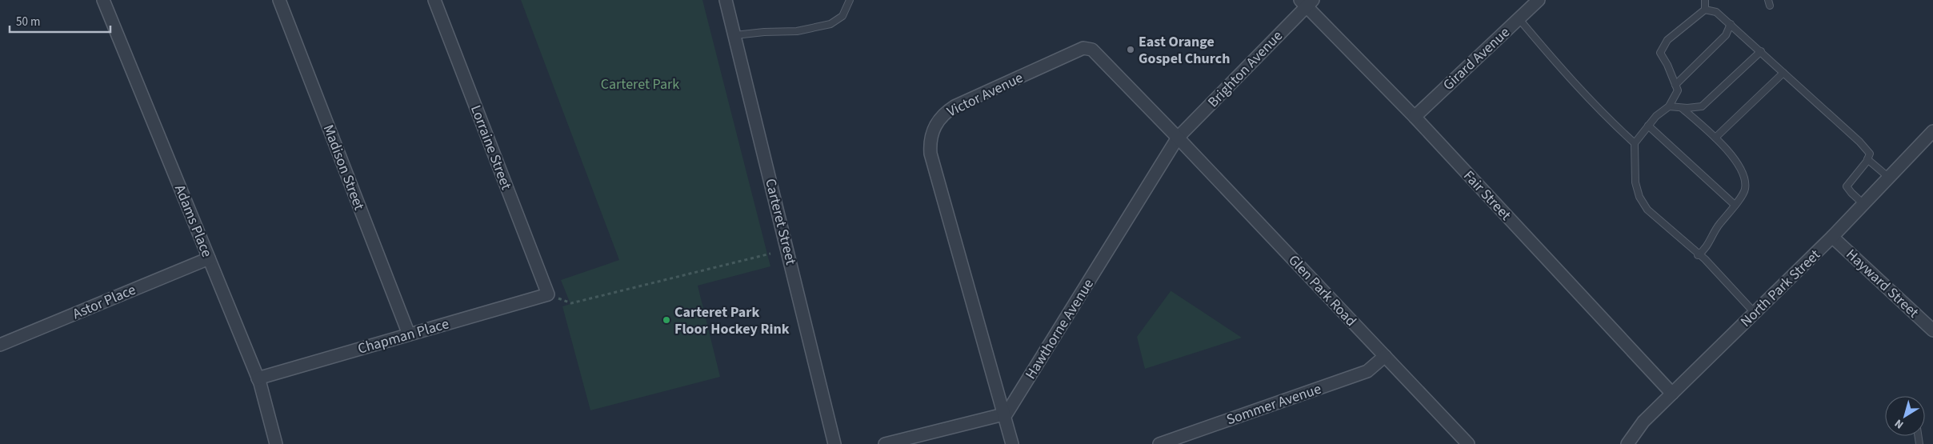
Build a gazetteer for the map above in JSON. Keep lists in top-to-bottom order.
{
  "streets": {
    "street": [
      "Girard Avenue",
      "Brighton Avenue",
      "Victor Avenue",
      "Lorraine Street",
      "Madison Street",
      "Fair Street",
      "Adams Place",
      "Carteret Street",
      "Hayward Street",
      "North Park Street",
      "Glen Park Road",
      "Astor Place",
      "Hawthorne Avenue",
      "Chapman Place",
      "Sommer Avenue"
    ]
  },
  "crossings": [
    ["Girard Avenue", "Fair Street"],
    ["Brighton Avenue", "Victor Avenue"],
    ["Brighton Avenue", "Fair Street"],
    ["Brighton Avenue", "Glen Park Road"],
    ["Brighton Avenue", "Hawthorne Avenue"],
    ["Victor Avenue", "Glen Park Road"],
    ["Victor Avenue", "Hawthorne Avenue"],
    ["Lorraine Street", "Chapman Place"],
    ["Madison Street", "Chapman Place"],
    ["Fair Street", "North Park Street"],
    ["Adams Place", "Astor Place"],
    ["Adams Place", "Chapman Place"],
    ["Hayward Street", "North Park Street"],
    ["Glen Park Road", "Hawthorne Avenue"],
    ["Glen Park Road", "Sommer Avenue"]
  ],
  "parks": ["Carteret Park"],
  "places": ["East Orange Gospel Church", "Carteret Park Floor Hockey Rink"],
  "scale_bar": "50 m",
  "north": "bottom left"
}
